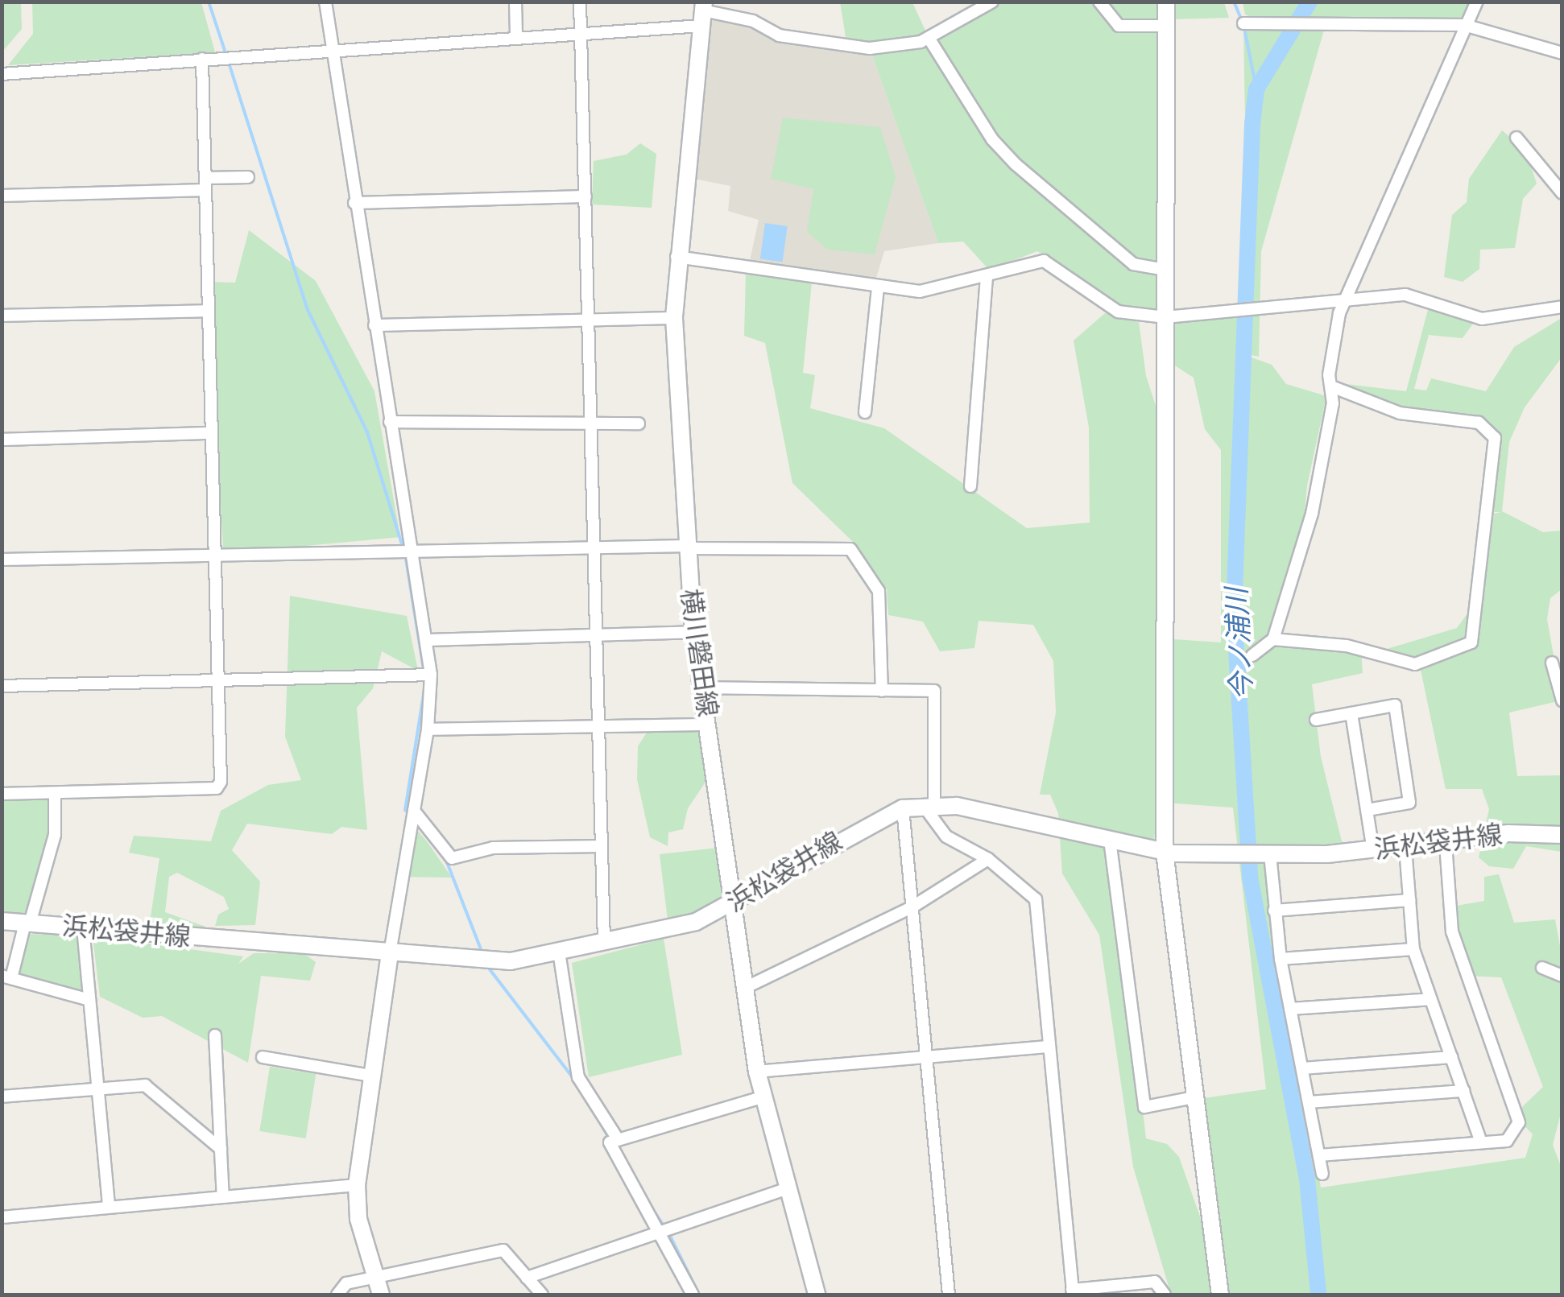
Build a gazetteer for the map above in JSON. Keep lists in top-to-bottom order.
{
  "streets": {
    "main road": ["横川磐田線", "浜松袋井線"]
  },
  "crossings": [
    ["横川磐田線", "浜松袋井線"]
  ],
  "water": ["今ノ浦川"]
}
